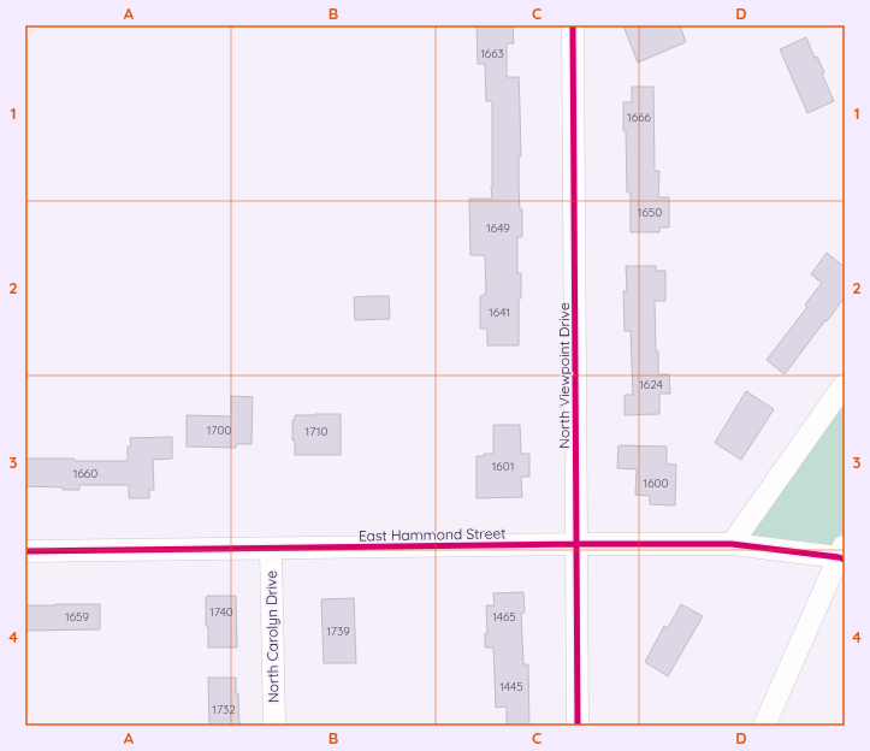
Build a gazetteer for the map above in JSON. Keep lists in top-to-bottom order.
{
  "streets": {
    "street": ["North Viewpoint Drive", "East Hammond Street", "North Carolyn Drive"]
  },
  "crossings": [
    ["North Viewpoint Drive", "East Hammond Street"],
    ["East Hammond Street", "North Carolyn Drive"]
  ],
  "house_numbers": [
    "1663",
    "1666",
    "1650",
    "1649",
    "1641",
    "1624",
    "1700",
    "1710",
    "1601",
    "1660",
    "1600",
    "1740",
    "1659",
    "1465",
    "1739",
    "1445",
    "1732"
  ],
  "grid": {
    "columns": [
      "A",
      "B",
      "C",
      "D"
    ],
    "rows": [
      "1",
      "2",
      "3",
      "4"
    ]
  }
}
